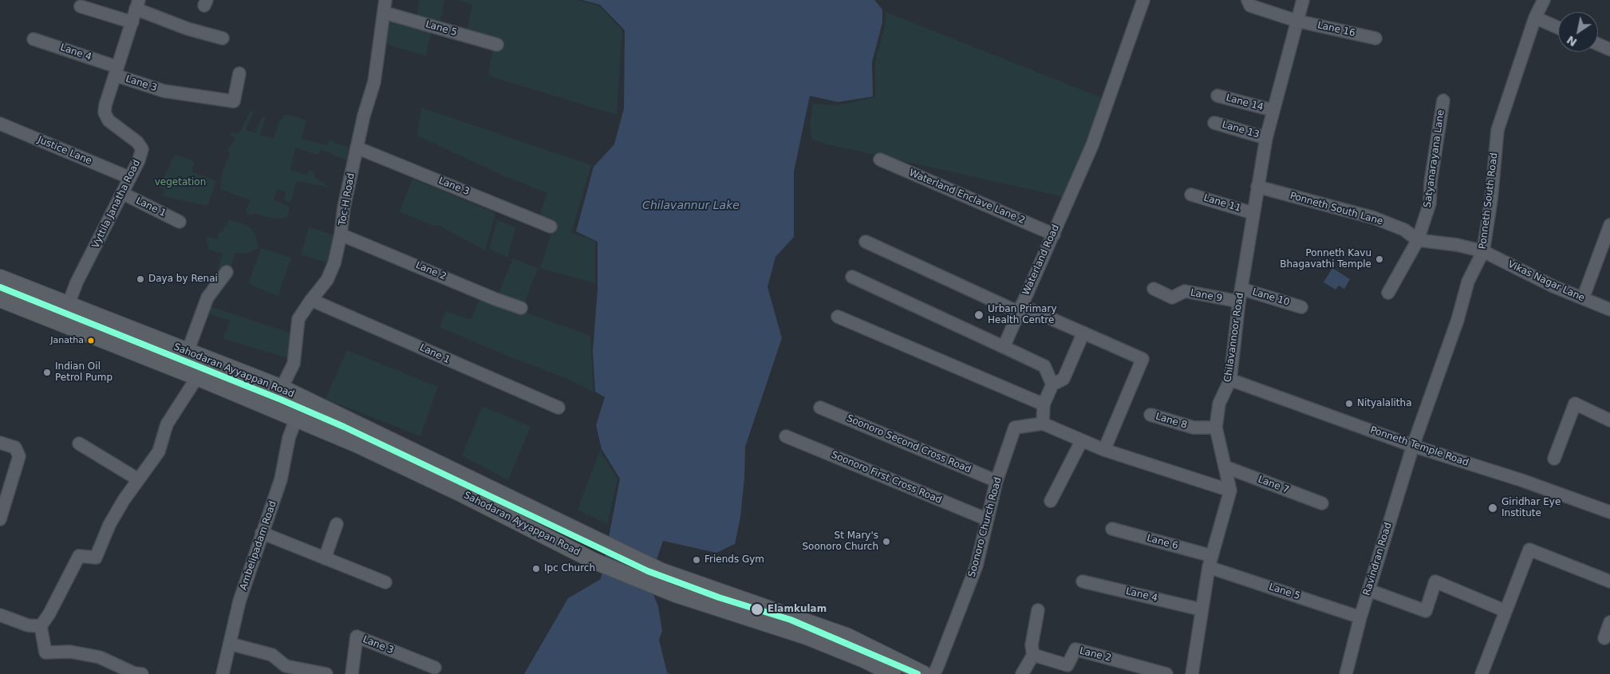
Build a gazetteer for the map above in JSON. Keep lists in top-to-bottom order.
{
  "streets": {
    "main road": ["Sahodaran Ayyappan Road"],
    "street": [
      "Lane 5",
      "Lane 16",
      "Lane 4",
      "Lane 3",
      "Lane 14",
      "Lane 13",
      "Justice Lane",
      "Satyanarayana Lane",
      "Waterland Enclave Lane 2",
      "Toc-H Road",
      "Ponneth South Road",
      "Lane 11",
      "Vyttila Janatha Road",
      "Lane 1",
      "Ponneth South Lane",
      "Waterland Road",
      "Lane 2",
      "Vikas Nagar Lane",
      "Lane 9",
      "Lane 10",
      "Chilavannoor Road",
      "Lane 8",
      "Soonoro Second Cross Road",
      "Ponneth Temple Road",
      "Soonoro First Cross Road",
      "Lane 7",
      "Soonoro Church Road",
      "Lane 6",
      "Ambelipadam Road",
      "Ravindran Road"
    ]
  },
  "crossings": [
    ["Lane 5", "Toc-H Road"],
    ["Lane 5", "Chilavannoor Road"],
    ["Lane 5", "Lane 6"],
    ["Lane 5", "Ravindran Road"],
    ["Lane 16", "Chilavannoor Road"],
    ["Lane 4", "Lane 3"],
    ["Lane 4", "Vyttila Janatha Road"],
    ["Lane 4", "Chilavannoor Road"],
    ["Lane 3", "Toc-H Road"],
    ["Lane 3", "Vyttila Janatha Road"],
    ["Lane 14", "Chilavannoor Road"],
    ["Lane 13", "Chilavannoor Road"],
    ["Justice Lane", "Vyttila Janatha Road"],
    ["Satyanarayana Lane", "Ponneth South Lane"],
    ["Waterland Enclave Lane 2", "Waterland Road"],
    ["Toc-H Road", "Lane 1"],
    ["Toc-H Road", "Lane 2"],
    ["Toc-H Road", "Sahodaran Ayyappan Road"],
    ["Ponneth South Road", "Ponneth South Lane"],
    ["Ponneth South Road", "Vikas Nagar Lane"],
    ["Ponneth South Road", "Ponneth Temple Road"],
    ["Ponneth South Road", "Ravindran Road"],
    ["Lane 11", "Chilavannoor Road"],
    ["Vyttila Janatha Road", "Lane 1"],
    ["Vyttila Janatha Road", "Sahodaran Ayyappan Road"],
    ["Ponneth South Lane", "Vikas Nagar Lane"],
    ["Ponneth South Lane", "Chilavannoor Road"],
    ["Lane 9", "Chilavannoor Road"],
    ["Lane 10", "Chilavannoor Road"],
    ["Chilavannoor Road", "Lane 8"],
    ["Chilavannoor Road", "Ponneth Temple Road"],
    ["Chilavannoor Road", "Lane 7"],
    ["Chilavannoor Road", "Lane 6"],
    ["Sahodaran Ayyappan Road", "Ambelipadam Road"],
    ["Soonoro Second Cross Road", "Soonoro Church Road"],
    ["Ponneth Temple Road", "Ravindran Road"],
    ["Soonoro First Cross Road", "Soonoro Church Road"]
  ],
  "water": ["Chilavannur Lake"],
  "parks": ["vegetation"],
  "places": [
    "Ponneth Kavu Bhagavathi Temple",
    "Daya by Renai",
    "Urban Primary Health Centre",
    "Janatha",
    "Indian Oil Petrol Pump",
    "Nityalalitha",
    "Giridhar Eye Institute",
    "St Mary's Soonoro Church",
    "Friends Gym",
    "Ipc Church",
    "Elamkulam"
  ],
  "north": "bottom left"
}
